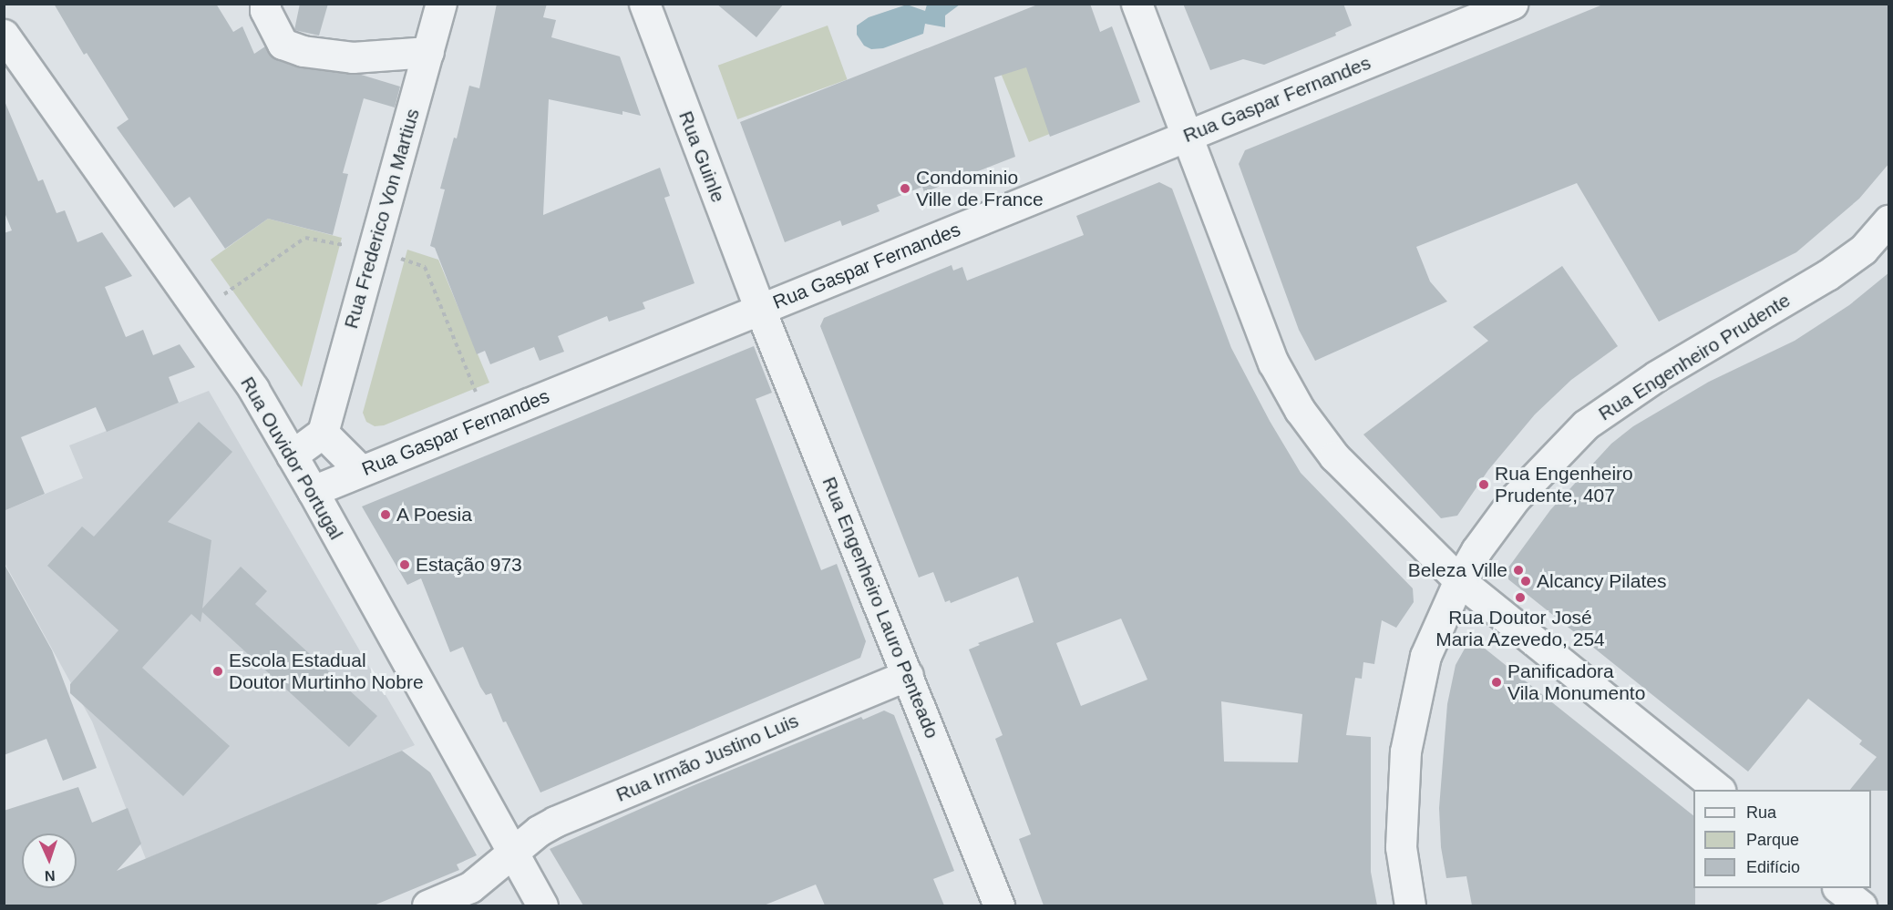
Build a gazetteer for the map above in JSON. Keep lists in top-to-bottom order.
{
  "streets": {
    "street": [
      "Rua Gaspar Fernandes",
      "Rua Guinle",
      "Rua Frederico Von Martius",
      "Rua Engenheiro Prudente",
      "Rua Ouvidor Portugal",
      "Rua Engenheiro Lauro Penteado",
      "Rua Irmão Justino Luis"
    ]
  },
  "crossings": [
    ["Rua Gaspar Fernandes", "Rua Guinle"],
    ["Rua Gaspar Fernandes", "Rua Ouvidor Portugal"],
    ["Rua Gaspar Fernandes", "Rua Engenheiro Lauro Penteado"],
    ["Rua Guinle", "Rua Engenheiro Lauro Penteado"],
    ["Rua Ouvidor Portugal", "Rua Irmão Justino Luis"],
    ["Rua Engenheiro Lauro Penteado", "Rua Irmão Justino Luis"]
  ],
  "places": [
    "Condominio Ville de France",
    "Rua Engenheiro Prudente, 407",
    "A Poesia",
    "Estação 973",
    "Beleza Ville",
    "Alcancy Pilates",
    "Rua Doutor José Maria Azevedo, 254",
    "Escola Estadual Doutor Murtinho Nobre",
    "Panificadora Vila Monumento"
  ],
  "legend": ["Rua", "Parque", "Edifício"],
  "north": "bottom"
}
